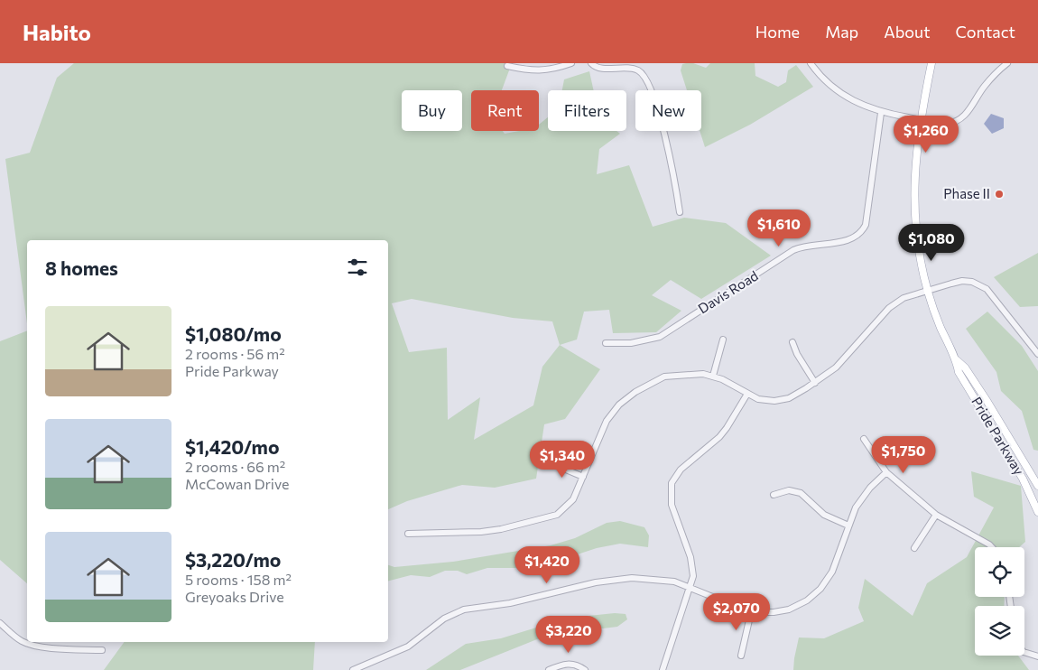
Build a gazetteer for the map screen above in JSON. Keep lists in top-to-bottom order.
{
  "streets": {
    "main road": ["Pride Parkway"],
    "street": ["Davis Road"]
  },
  "places": ["Phase II"],
  "page": {
    "header": "Habito",
    "nav": [
      "Home",
      "Map",
      "About",
      "Contact"
    ],
    "chip": [
      "Buy",
      "Rent",
      "Filters",
      "New"
    ],
    "price": [
      "$1,260",
      "$1,610",
      "$1,080",
      "$1,750",
      "$1,340",
      "$1,420",
      "$2,070",
      "$3,220"
    ],
    "heading": "8 homes",
    "list": [
      {
        "name": "$1,080/mo",
        "note": "2 rooms · 56 m² · Pride Parkway"
      },
      {
        "name": "$1,420/mo",
        "note": "2 rooms · 66 m² · McCowan Drive"
      },
      {
        "name": "$3,220/mo",
        "note": "5 rooms · 158 m² · Greyoaks Drive"
      }
    ]
  }
}
